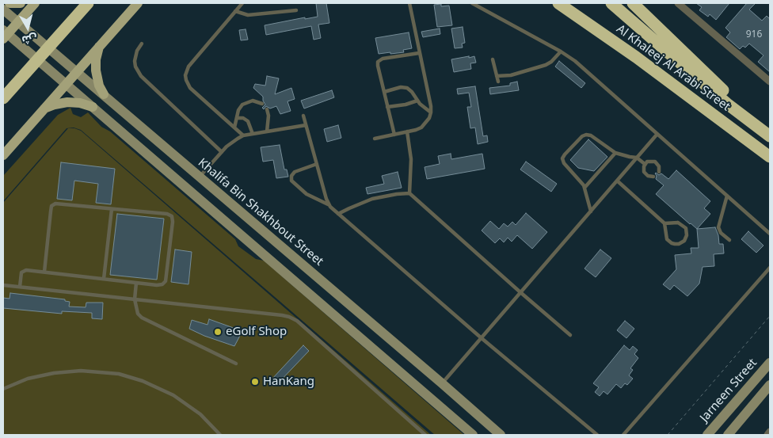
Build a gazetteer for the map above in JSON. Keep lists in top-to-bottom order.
{
  "streets": {
    "highway": ["Al Khaleej Al Arabi Street"],
    "main road": ["Khalifa Bin Shakhbout Street", "Jarneen Street"]
  },
  "places": ["eGolf Shop", "HanKang"],
  "house_numbers": ["916"],
  "north": "bottom"
}
